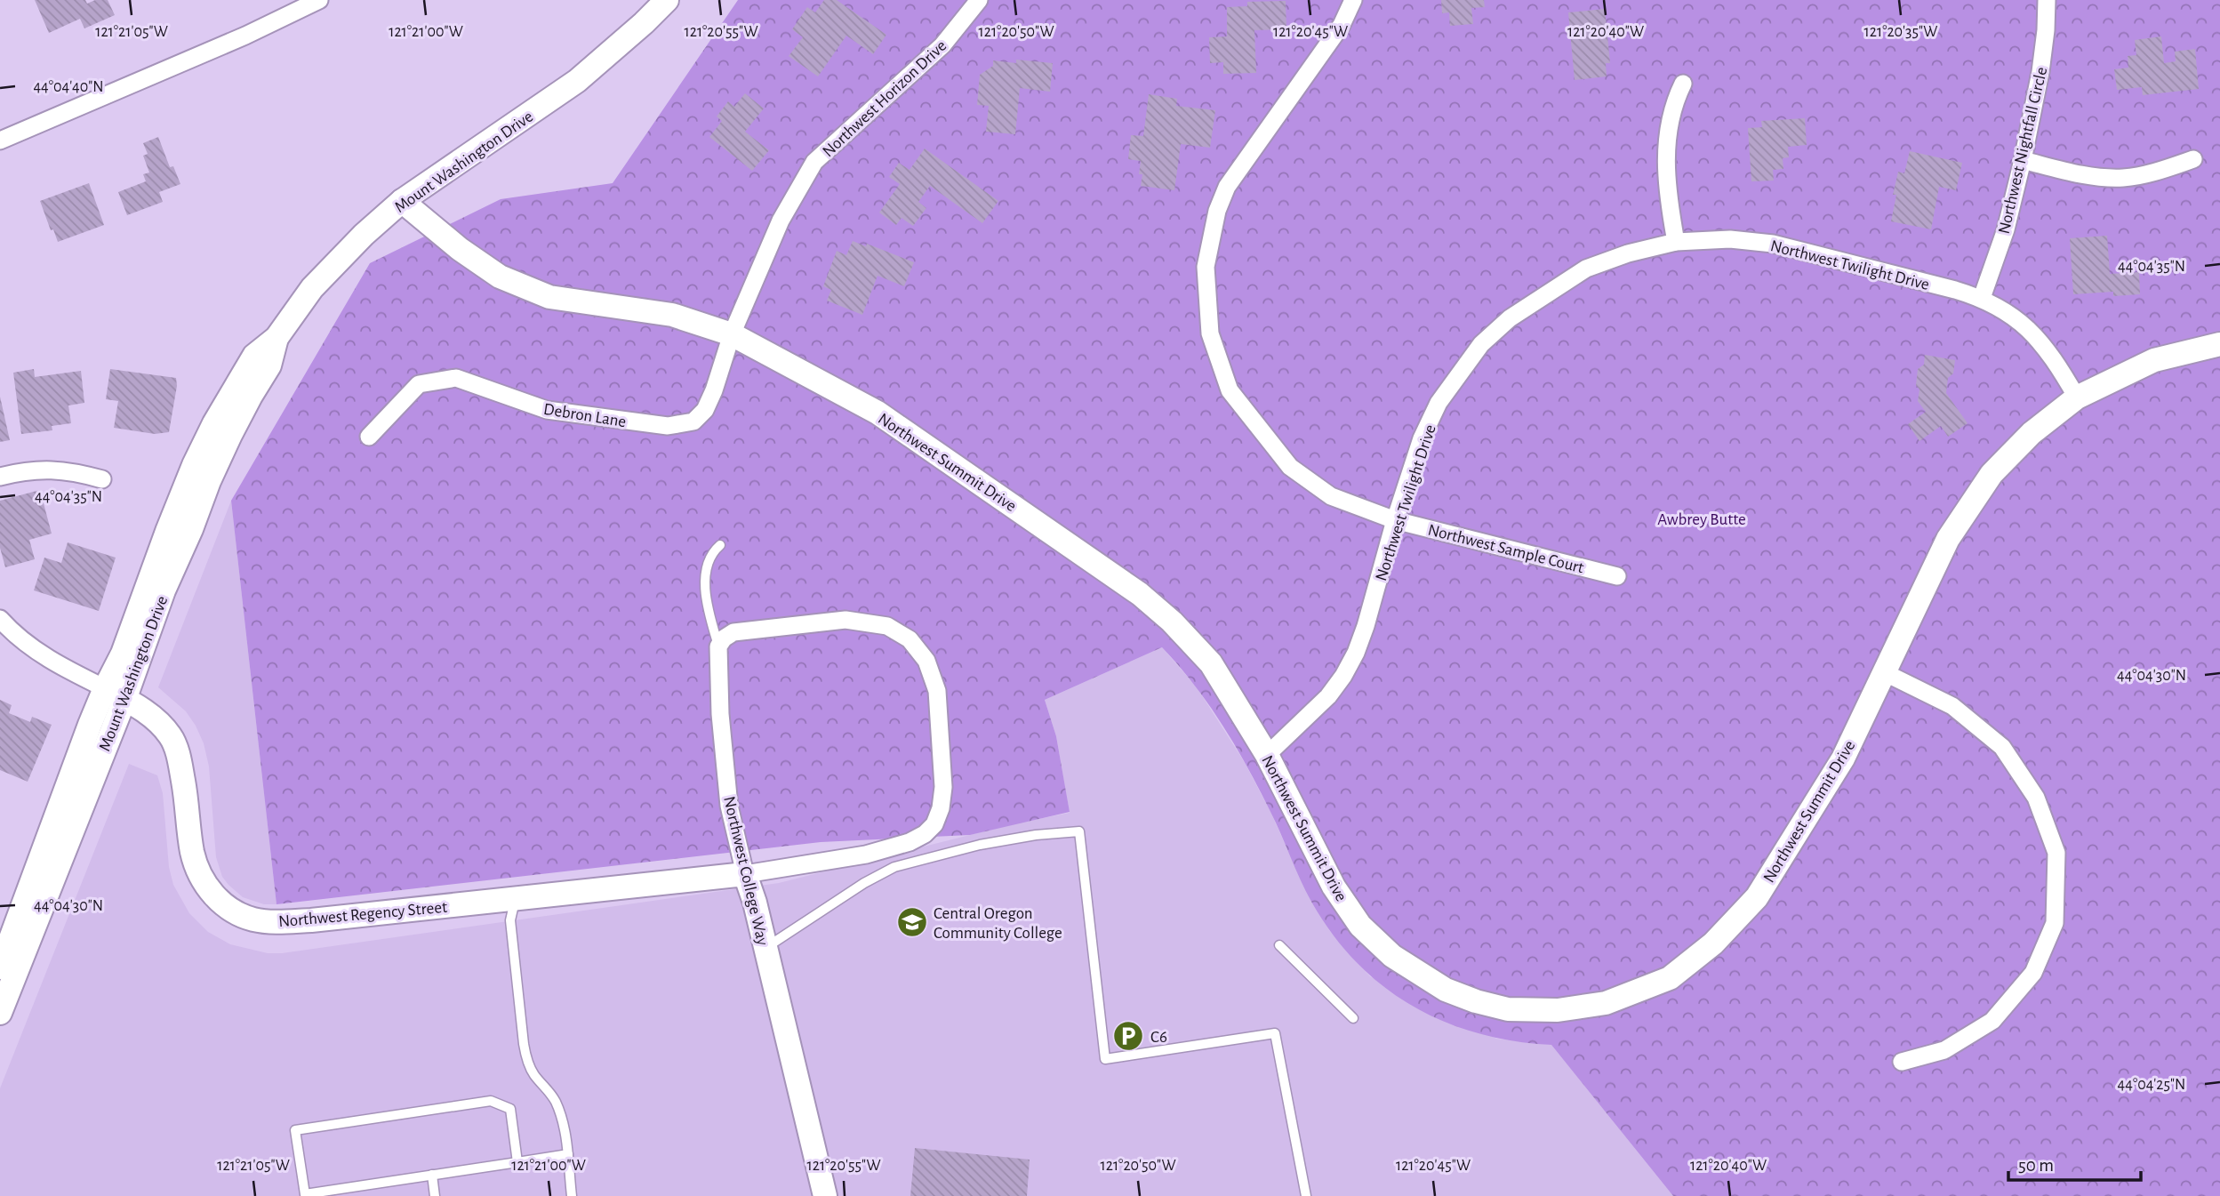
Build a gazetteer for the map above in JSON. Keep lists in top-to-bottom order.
{
  "streets": {
    "street": [
      "Northwest Horizon Drive",
      "Northwest Nightfall Circle",
      "Mount Washington Drive",
      "Northwest Twilight Drive",
      "Debron Lane",
      "Northwest Summit Drive",
      "Northwest Sample Court",
      "Northwest College Way",
      "Northwest Regency Street"
    ]
  },
  "crossings": [
    ["Northwest Horizon Drive", "Debron Lane"],
    ["Northwest Horizon Drive", "Northwest Summit Drive"],
    ["Northwest Nightfall Circle", "Northwest Twilight Drive"],
    ["Mount Washington Drive", "Northwest Summit Drive"],
    ["Mount Washington Drive", "Northwest Regency Street"],
    ["Northwest Twilight Drive", "Northwest Summit Drive"],
    ["Northwest Twilight Drive", "Northwest Sample Court"],
    ["Debron Lane", "Northwest Summit Drive"],
    ["Northwest College Way", "Northwest Regency Street"]
  ],
  "parks": ["Awbrey Butte"],
  "places": {
    "school or university": ["Central Oregon Community College"],
    "parking": ["C6"]
  },
  "scale_bar": "50 m",
  "coordinates": [
    "121°21'05\"W",
    "121°21'00\"W",
    "121°20'55\"W",
    "121°20'50\"W",
    "121°20'45\"W",
    "121°20'40\"W",
    "121°20'35\"W",
    "44°04'40\"N",
    "44°04'35\"N",
    "44°04'30\"N",
    "44°04'25\"N"
  ]
}
